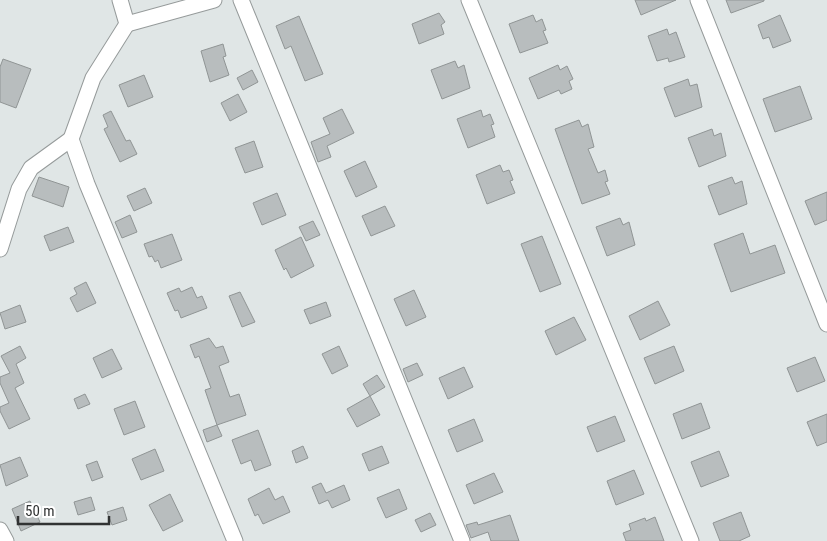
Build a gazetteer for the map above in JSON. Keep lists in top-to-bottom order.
{
  "scale_bar": "50 m"
}
